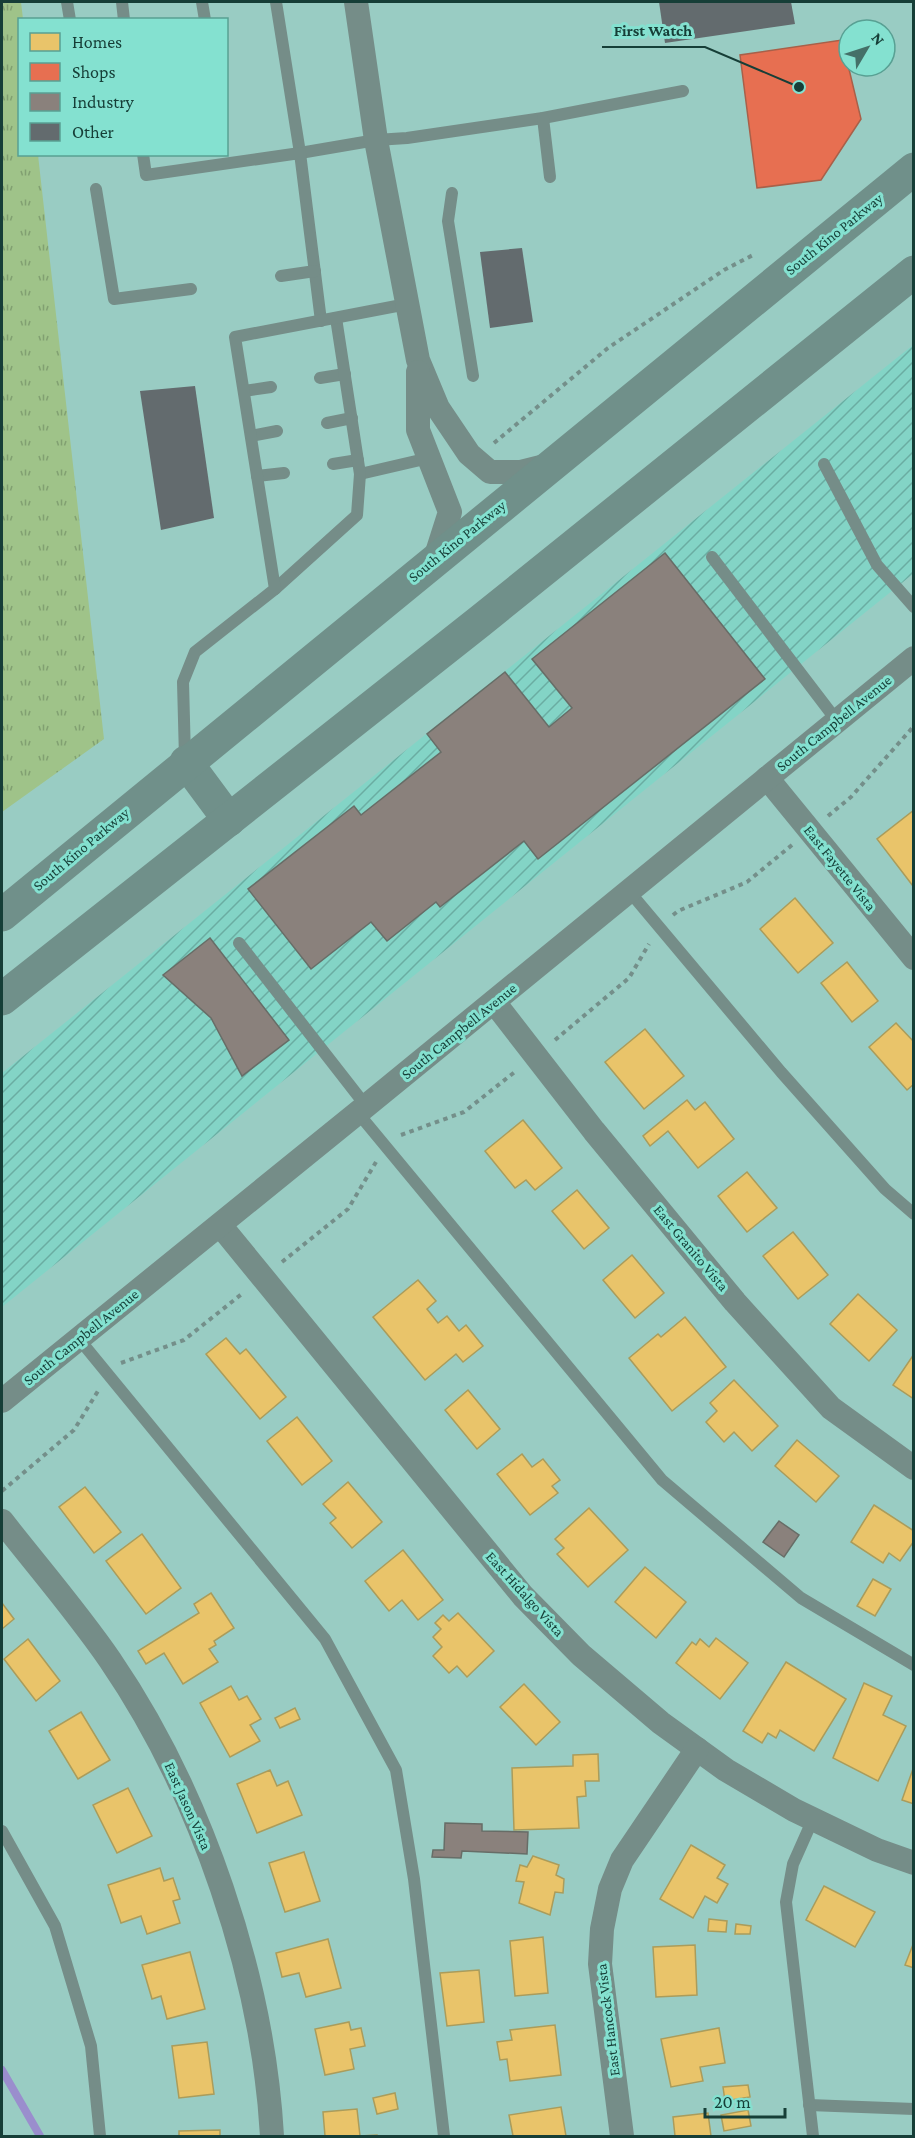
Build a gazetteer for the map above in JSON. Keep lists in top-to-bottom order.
{
  "streets": {
    "main road": ["South Kino Parkway"],
    "street": [
      "South Campbell Avenue",
      "East Fayette Vista",
      "East Granito Vista",
      "East Hidalgo Vista",
      "East Jason Vista",
      "East Hancock Vista"
    ]
  },
  "crossings": [
    ["South Campbell Avenue", "East Fayette Vista"],
    ["South Campbell Avenue", "East Granito Vista"],
    ["South Campbell Avenue", "East Hidalgo Vista"],
    ["East Hidalgo Vista", "East Hancock Vista"]
  ],
  "places": ["First Watch"],
  "legend": [
    "Homes",
    "Shops",
    "Industry",
    "Other"
  ],
  "scale_bar": "20 m",
  "north": "top right"
}
